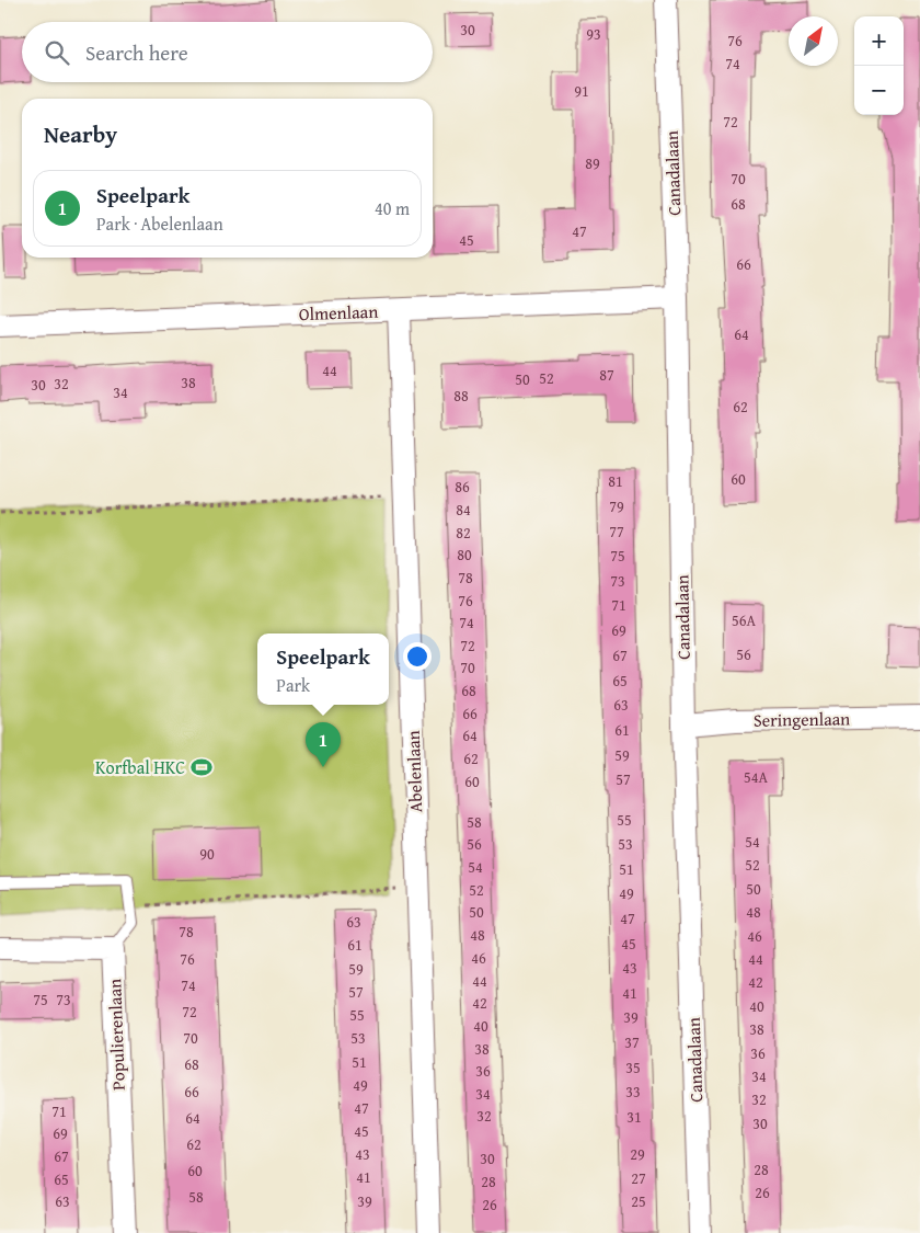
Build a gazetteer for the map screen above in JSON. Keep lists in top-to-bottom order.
{
  "streets": {
    "street": [
      "Canadalaan",
      "Olmenlaan",
      "Seringenlaan",
      "Abelenlaan",
      "Populierenlaan"
    ]
  },
  "crossings": [
    ["Canadalaan", "Olmenlaan"],
    ["Canadalaan", "Seringenlaan"],
    ["Olmenlaan", "Abelenlaan"]
  ],
  "places": {
    "sports": ["Korfbal HKC"]
  },
  "house_numbers": [
    "30",
    "93",
    "76",
    "74",
    "91",
    "72",
    "89",
    "70",
    "68",
    "47",
    "45",
    "66",
    "64",
    "44",
    "87",
    "52",
    "50",
    "38",
    "32",
    "30",
    "34",
    "88",
    "62",
    "60",
    "81",
    "86",
    "79",
    "84",
    "77",
    "82",
    "80",
    "75",
    "78",
    "73",
    "76",
    "71",
    "56A",
    "74",
    "69",
    "72",
    "56",
    "67",
    "70",
    "65",
    "68",
    "63",
    "66",
    "61",
    "64",
    "59",
    "62",
    "54A",
    "57",
    "60",
    "55",
    "58",
    "54",
    "56",
    "53",
    "90",
    "52",
    "54",
    "51",
    "50",
    "52",
    "49",
    "50",
    "48",
    "47",
    "63",
    "78",
    "48",
    "46",
    "45",
    "61",
    "46",
    "76",
    "44",
    "43",
    "59",
    "44",
    "42",
    "74",
    "57",
    "41",
    "75",
    "73",
    "42",
    "40",
    "72",
    "55",
    "39",
    "40",
    "38",
    "70",
    "53",
    "37",
    "38",
    "36",
    "51",
    "68",
    "35",
    "36",
    "34",
    "49",
    "66",
    "33",
    "34",
    "32",
    "47",
    "71",
    "32",
    "31",
    "64",
    "30",
    "45",
    "69",
    "62",
    "43",
    "29",
    "67",
    "30",
    "28",
    "60",
    "41",
    "27",
    "65",
    "28",
    "26",
    "58",
    "63",
    "39",
    "25",
    "26"
  ],
  "north": "top right",
  "page": {
    "map_buttons": ["+", "−"],
    "search": "Search here",
    "heading": "Nearby",
    "list": [
      {
        "mark": "1",
        "name": "Speelpark",
        "note": "Park · Abelenlaan",
        "value": "40 m"
      }
    ],
    "popup": ["Speelpark", "Park"],
    "pins": "1"
  }
}
